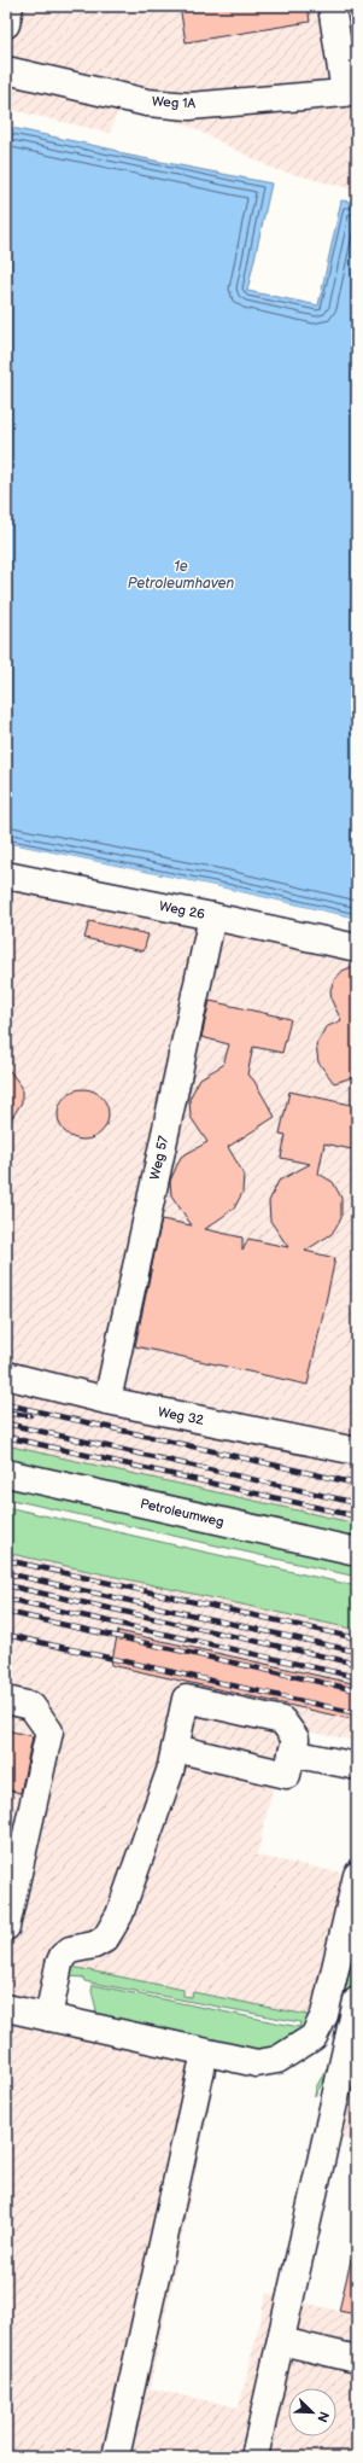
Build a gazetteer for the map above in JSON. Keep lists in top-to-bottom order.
{
  "streets": {
    "street": [
      "Weg 1A",
      "Weg 26",
      "Weg 57",
      "Weg 32",
      "Petroleumweg"
    ]
  },
  "crossings": [
    ["Weg 26", "Weg 57"],
    ["Weg 57", "Weg 32"]
  ],
  "water": ["1e Petroleumhaven"],
  "north": "bottom right"
}
